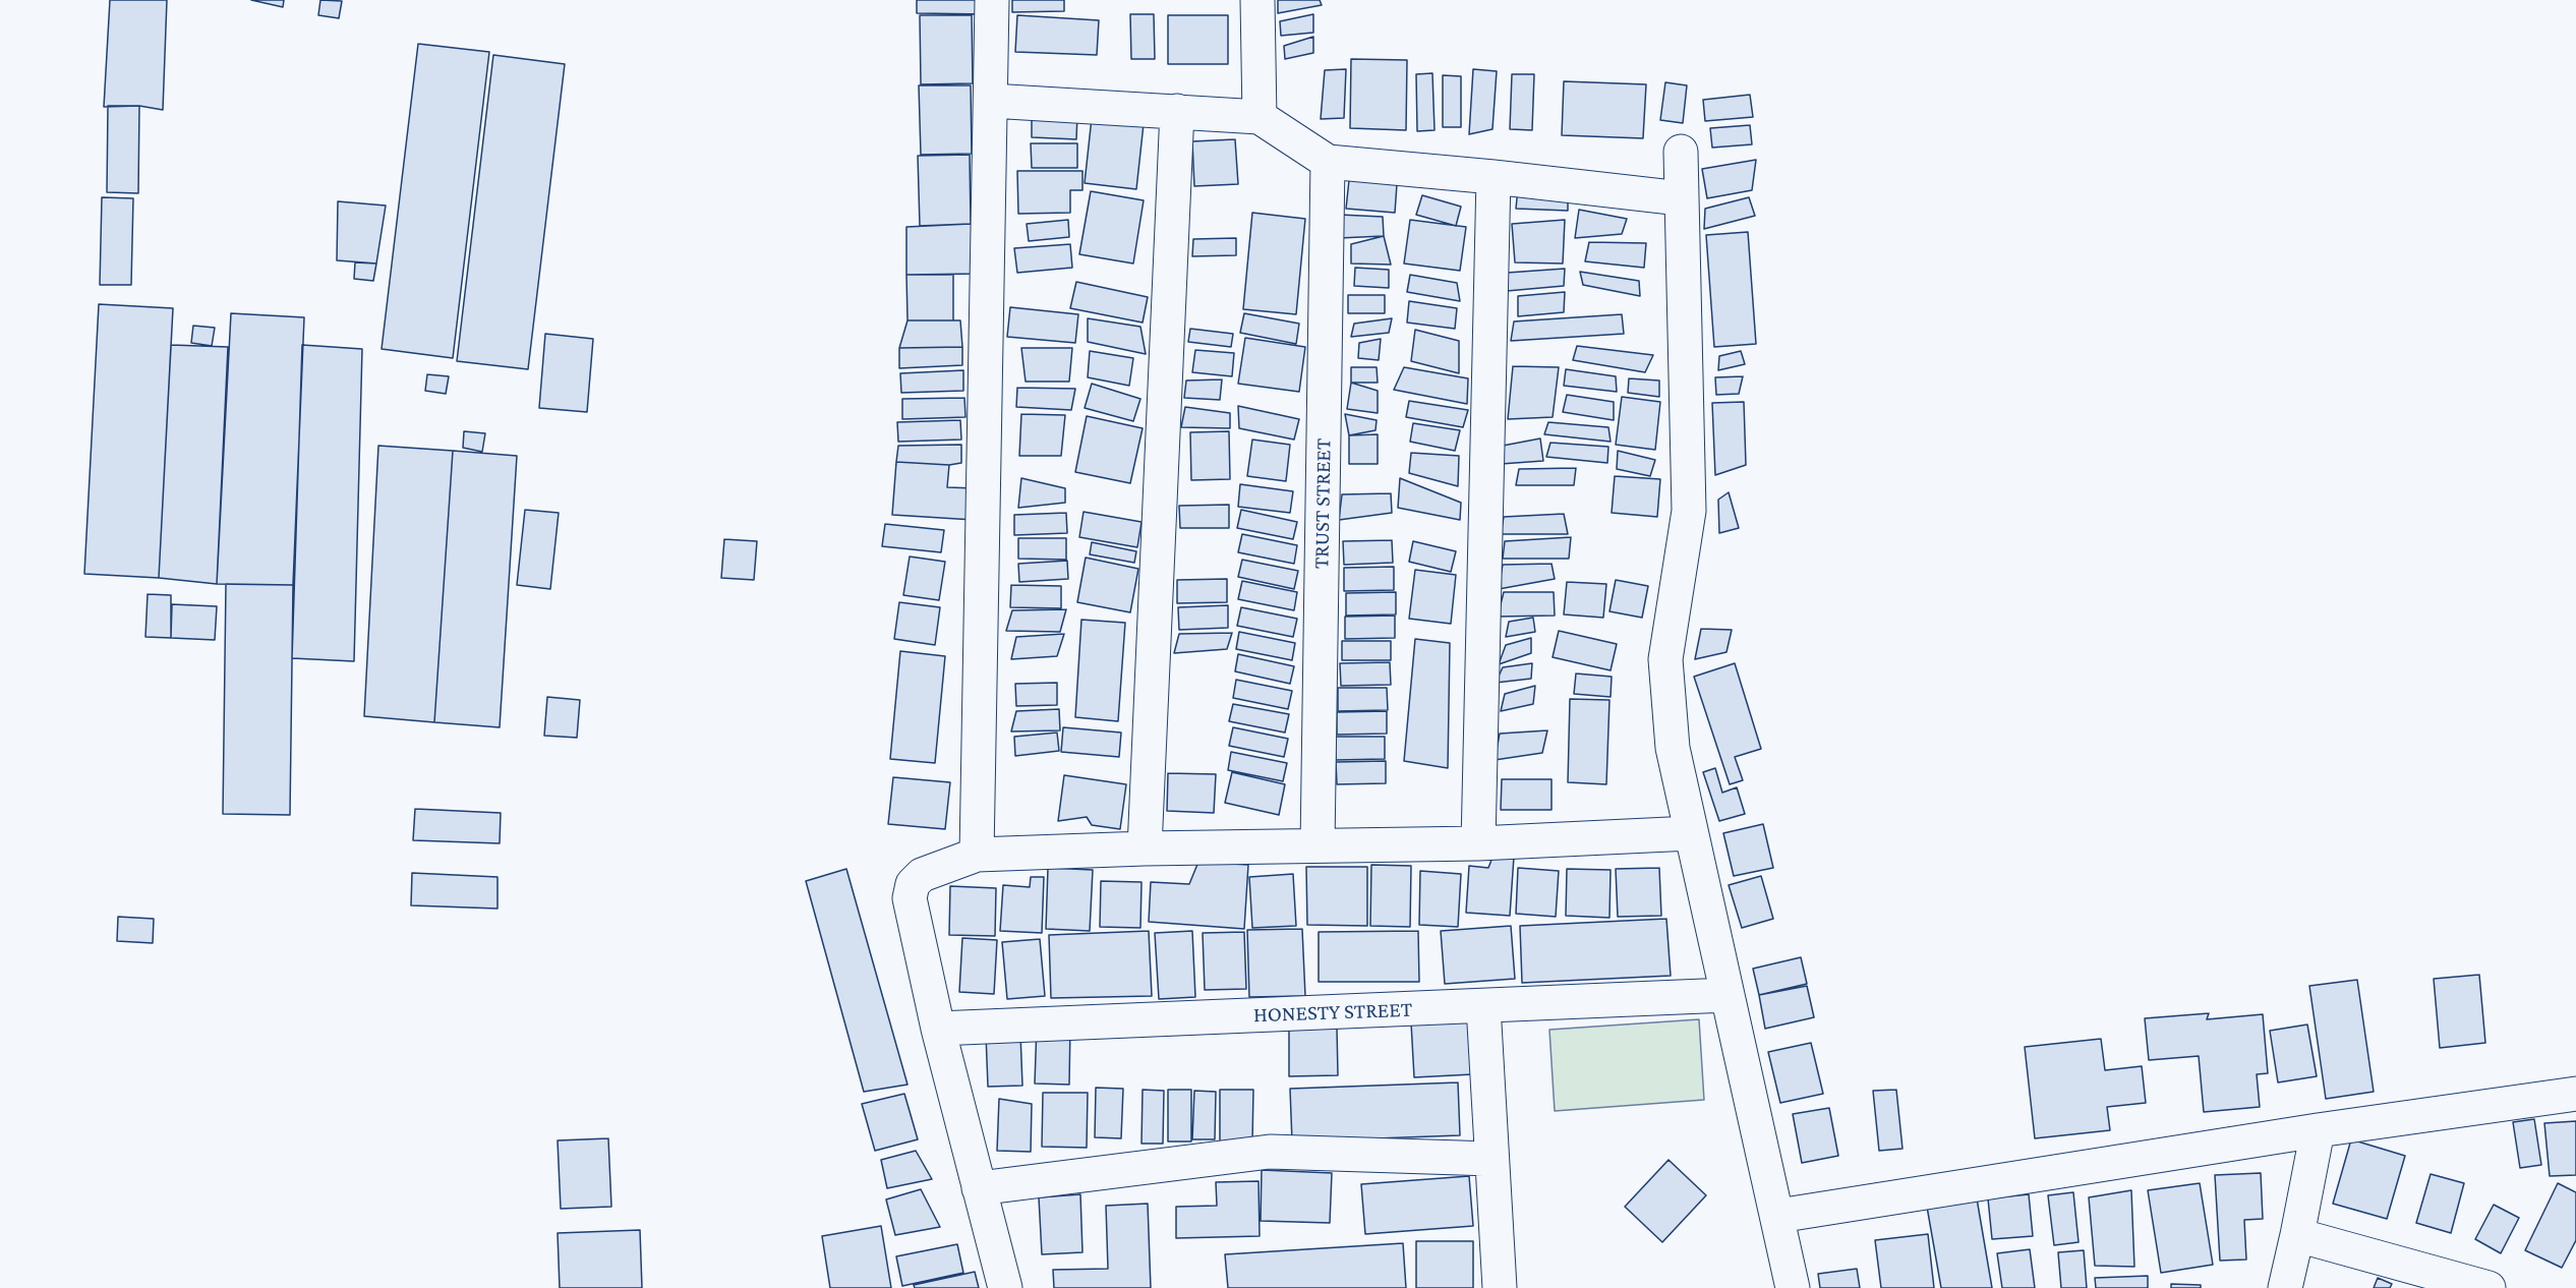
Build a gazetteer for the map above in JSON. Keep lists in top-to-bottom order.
{
  "streets": {
    "street": ["TRUST STREET", "HONESTY STREET"]
  }
}
